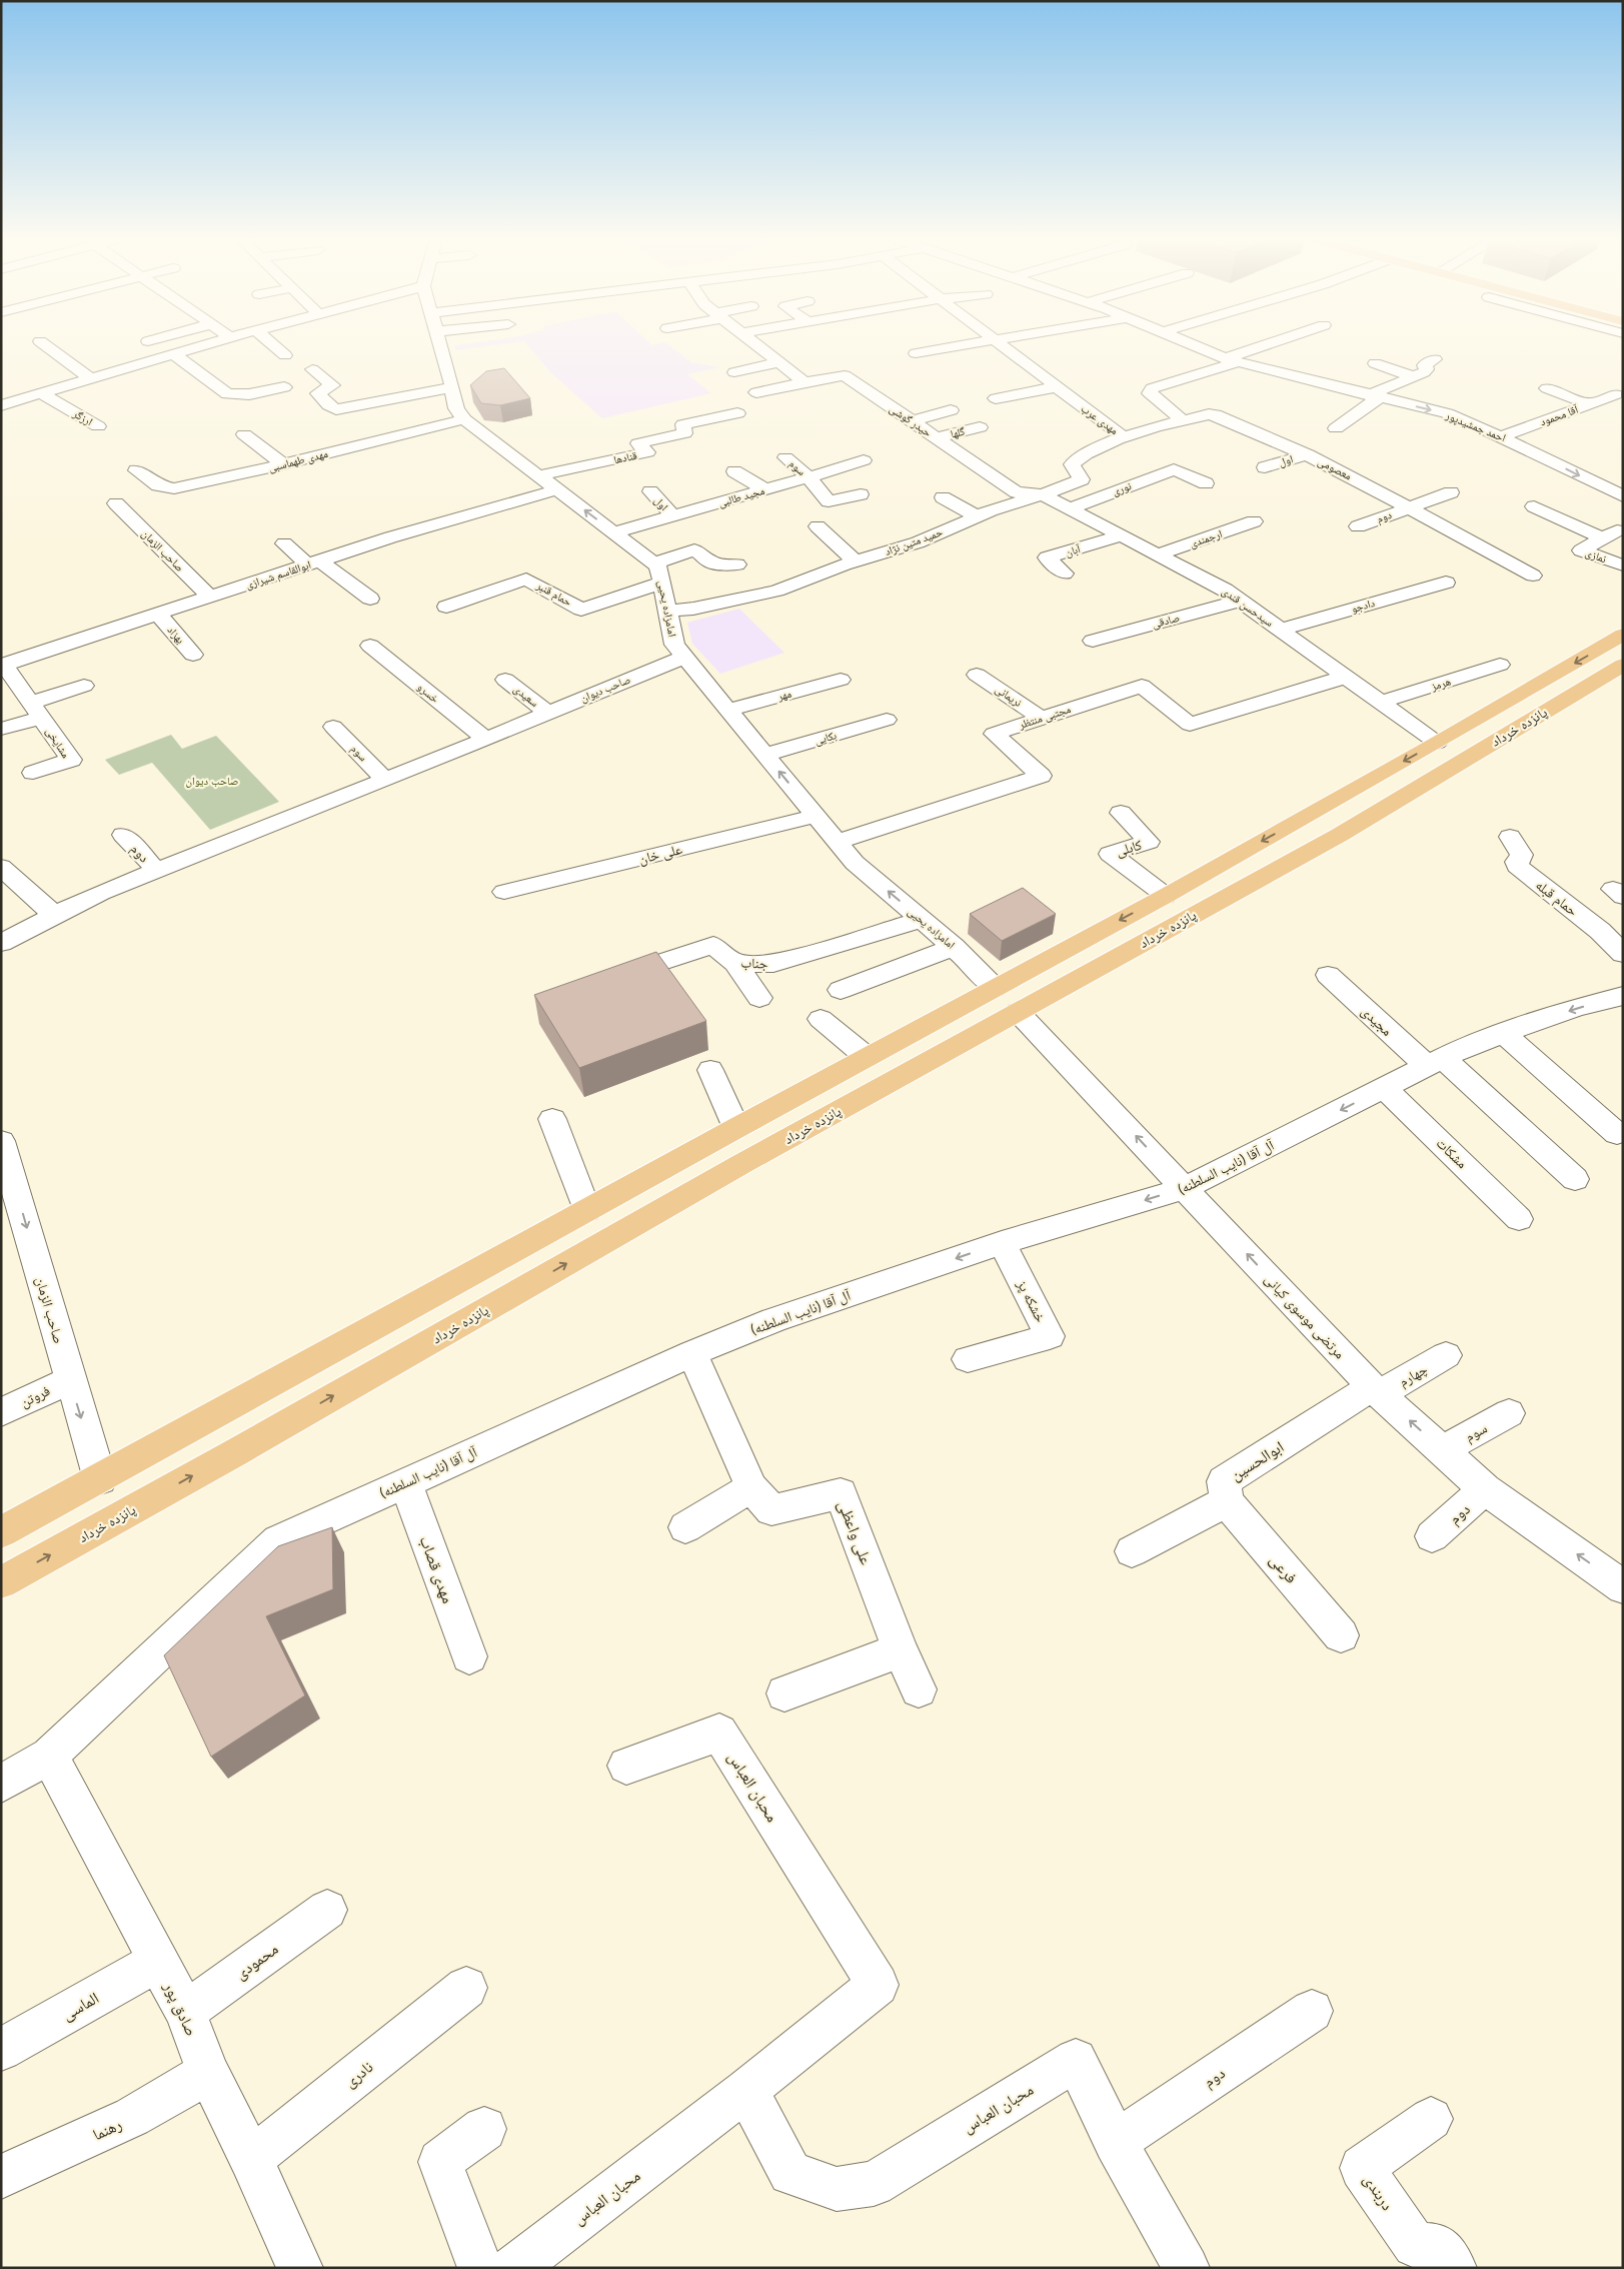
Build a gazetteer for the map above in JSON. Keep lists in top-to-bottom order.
{
  "streets": {
    "main road": ["پانزده خرداد"],
    "street": [
      "آقا محمود",
      "ارزگر",
      "مهدی عرب",
      "حیدر گوشی",
      "احمد جمشیدپور",
      "گلها",
      "قنادها",
      "مهدی طهماسبی",
      "اول",
      "سوم",
      "معصومی",
      "نوری",
      "مجید طالبی",
      "دوم",
      "ارجمندی",
      "حمید متین نژاد",
      "صاحب الزمان",
      "آبان",
      "نمازی",
      "ابوالقاسم شیرازی",
      "حمام قنبر",
      "دادجو",
      "سیدحسن قندی",
      "امامزاده یحیی",
      "صادقی",
      "بهزاد",
      "هرمز",
      "صاحب دیوان",
      "خسرو",
      "مهر",
      "سعیدی",
      "نریمانی",
      "مجتبی منتظر",
      "بکایی",
      "مشایخی",
      "کابلی",
      "علی خان",
      "حمام قبله",
      "جناب",
      "مجیدی",
      "مشکات",
      "آل آقا (نایب السلطنه)",
      "خشکه پز",
      "مرتضی موسوی کیانی",
      "چهارم",
      "فروتن",
      "ابوالحسین",
      "علی واعظی",
      "فرعی",
      "مهدی قصاب",
      "محبان العباس",
      "محمودی",
      "الماسی",
      "صادق پور",
      "نادری",
      "رهنما",
      "دربندی"
    ]
  },
  "crossings": [
    ["آقا محمود", "احمد جمشیدپور"],
    ["مهدی عرب", "معصومی"],
    ["مهدی عرب", "حمید متین نژاد"],
    ["حیدر گوشی", "گلها"],
    ["حیدر گوشی", "حمید متین نژاد"],
    ["حیدر گوشی", "سیدحسن قندی"],
    ["قنادها", "امامزاده یحیی"],
    ["مهدی طهماسبی", "امامزاده یحیی"],
    ["اول", "معصومی"],
    ["اول", "مجید طالبی"],
    ["سوم", "مجید طالبی"],
    ["سوم", "صاحب دیوان"],
    ["سوم", "مرتضی موسوی کیانی"],
    ["معصومی", "دوم"],
    ["معصومی", "حمید متین نژاد"],
    ["نوری", "سیدحسن قندی"],
    ["مجید طالبی", "امامزاده یحیی"],
    ["دوم", "صاحب دیوان"],
    ["دوم", "مرتضی موسوی کیانی"],
    ["دوم", "محبان العباس"],
    ["ارجمندی", "سیدحسن قندی"],
    ["حمید متین نژاد", "سیدحسن قندی"],
    ["حمید متین نژاد", "امامزاده یحیی"],
    ["صاحب الزمان", "ابوالقاسم شیرازی"],
    ["صاحب الزمان", "پانزده خرداد"],
    ["صاحب الزمان", "فروتن"],
    ["آبان", "سیدحسن قندی"],
    ["ابوالقاسم شیرازی", "امامزاده یحیی"],
    ["ابوالقاسم شیرازی", "بهزاد"],
    ["ابوالقاسم شیرازی", "مشایخی"],
    ["حمام قنبر", "امامزاده یحیی"],
    ["دادجو", "سیدحسن قندی"],
    ["سیدحسن قندی", "صادقی"],
    ["سیدحسن قندی", "هرمز"],
    ["سیدحسن قندی", "مجتبی منتظر"],
    ["سیدحسن قندی", "پانزده خرداد"],
    ["امامزاده یحیی", "صاحب دیوان"],
    ["امامزاده یحیی", "مهر"],
    ["امامزاده یحیی", "مجتبی منتظر"],
    ["امامزاده یحیی", "پانزده خرداد"],
    ["امامزاده یحیی", "بکایی"],
    ["امامزاده یحیی", "علی خان"],
    ["امامزاده یحیی", "جناب"],
    ["صاحب دیوان", "خسرو"],
    ["صاحب دیوان", "سعیدی"],
    ["نریمانی", "مجتبی منتظر"],
    ["پانزده خرداد", "کابلی"],
    ["پانزده خرداد", "مرتضی موسوی کیانی"],
    ["مجیدی", "آل آقا (نایب السلطنه)"],
    ["مشکات", "آل آقا (نایب السلطنه)"],
    ["آل آقا (نایب السلطنه)", "خشکه پز"],
    ["آل آقا (نایب السلطنه)", "مرتضی موسوی کیانی"],
    ["آل آقا (نایب السلطنه)", "علی واعظی"],
    ["آل آقا (نایب السلطنه)", "مهدی قصاب"],
    ["آل آقا (نایب السلطنه)", "صادق پور"],
    ["مرتضی موسوی کیانی", "چهارم"],
    ["مرتضی موسوی کیانی", "ابوالحسین"],
    ["چهارم", "ابوالحسین"],
    ["ابوالحسین", "فرعی"],
    ["محمودی", "صادق پور"],
    ["الماسی", "صادق پور"],
    ["صادق پور", "نادری"],
    ["صادق پور", "رهنما"]
  ],
  "one_way": ["صاحب الزمان", "آل آقا (نایب السلطنه)", "مرتضی موسوی کیانی"],
  "parks": ["صاحب دیوان"]
}
